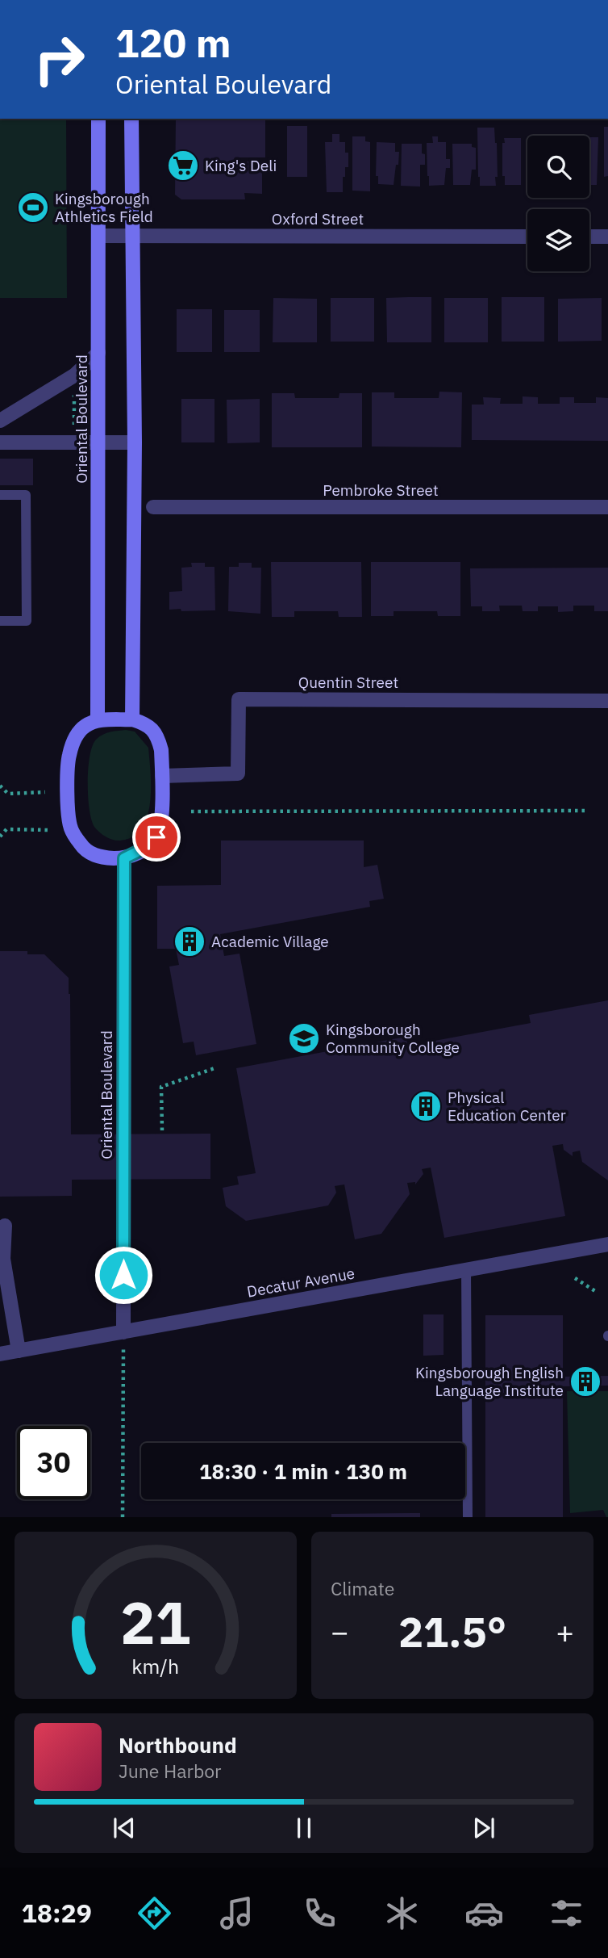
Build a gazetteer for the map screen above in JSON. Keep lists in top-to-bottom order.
{
  "streets": {
    "street": [
      "Oxford Street",
      "Oriental Boulevard",
      "Pembroke Street",
      "Quentin Street",
      "Decatur Avenue"
    ]
  },
  "crossings": [
    ["Oxford Street", "Oriental Boulevard"],
    ["Oriental Boulevard", "Quentin Street"],
    ["Oriental Boulevard", "Decatur Avenue"]
  ],
  "places": {
    "supermarket": ["King's Deli"],
    "sports": ["Kingsborough Athletics Field"],
    "building": ["Academic Village", "Physical Education Center", "Kingsborough English Language Institute"],
    "school or university": ["Kingsborough Community College"]
  },
  "page": {
    "turn": ["120 m", "Oriental Boulevard"],
    "limit": "30",
    "trip": "18:30 · 1 min · 130 m",
    "tile": "Climate",
    "heat": ["−", "21.5°", "+"],
    "song": ["Northbound", "June Harbor"],
    "tabs": "18:29",
    "gauge": ["21", "km/h"]
  }
}
